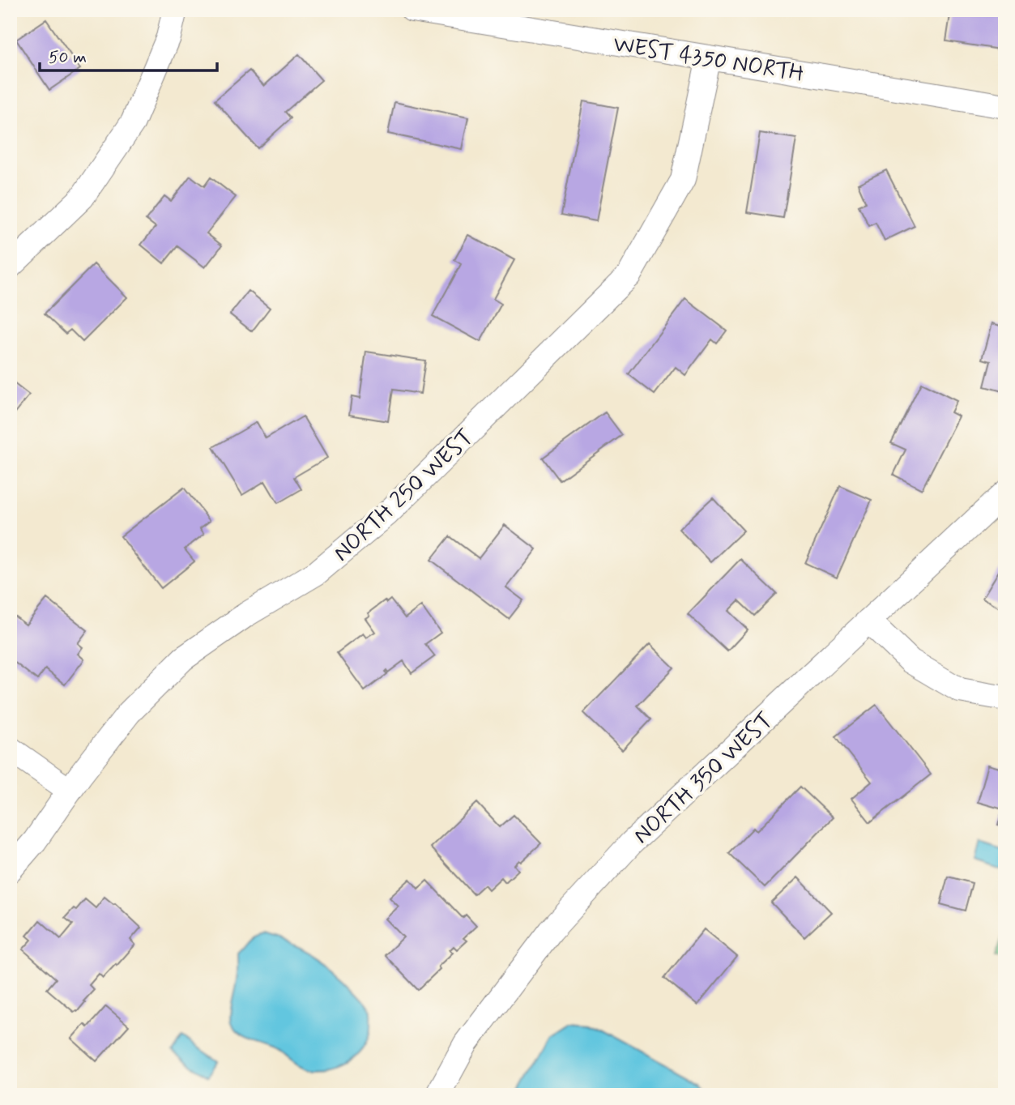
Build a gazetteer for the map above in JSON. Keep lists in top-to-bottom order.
{
  "streets": {
    "street": ["WEST 4350 NORTH", "NORTH 250 WEST", "NORTH 350 WEST"]
  },
  "crossings": [
    ["WEST 4350 NORTH", "NORTH 250 WEST"]
  ],
  "scale_bar": "50 m"
}
